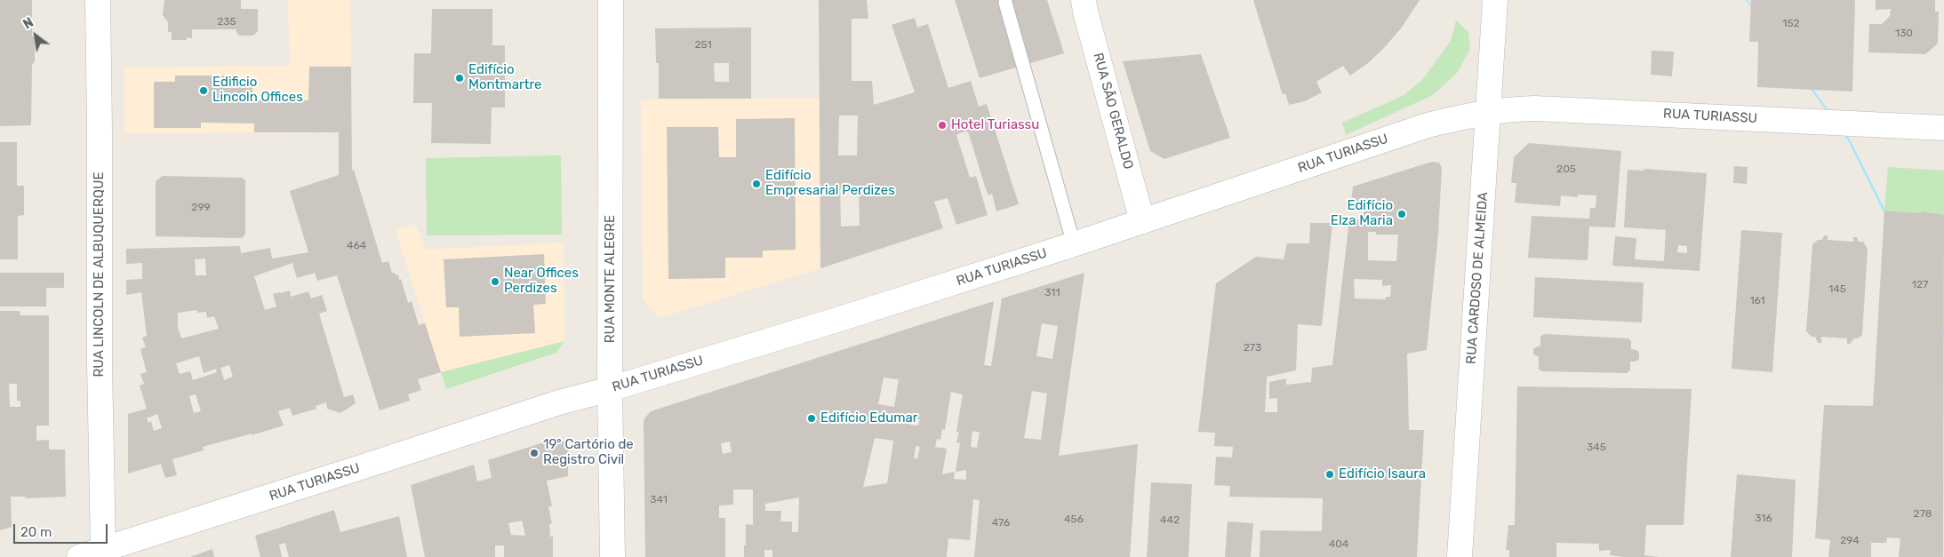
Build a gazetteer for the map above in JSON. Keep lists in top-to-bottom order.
{
  "streets": {
    "street": [
      "RUA SÃO GERALDO",
      "RUA TURIASSU",
      "RUA LINCOLN DE ALBUQUERQUE",
      "RUA CARDOSO DE ALMEIDA",
      "RUA MONTE ALEGRE"
    ]
  },
  "crossings": [
    ["RUA SÃO GERALDO", "RUA TURIASSU"],
    ["RUA TURIASSU", "RUA LINCOLN DE ALBUQUERQUE"],
    ["RUA TURIASSU", "RUA CARDOSO DE ALMEIDA"],
    ["RUA TURIASSU", "RUA MONTE ALEGRE"]
  ],
  "places": [
    "Edifício Montmartre",
    "Edificio Lincoln Offices",
    "Hotel Turiassu",
    "Edifício Empresarial Perdizes",
    "Edifício Elza Maria",
    "Near Offices Perdizes",
    "Edifício Edumar",
    "19º Cartório de Registro Civil",
    "Edifício Isaura"
  ],
  "house_numbers": [
    "235",
    "152",
    "130",
    "251",
    "205",
    "299",
    "464",
    "127",
    "145",
    "311",
    "161",
    "273",
    "345",
    "341",
    "278",
    "316",
    "456",
    "442",
    "476",
    "294",
    "404"
  ],
  "scale_bar": "20 m",
  "north": "top left"
}
